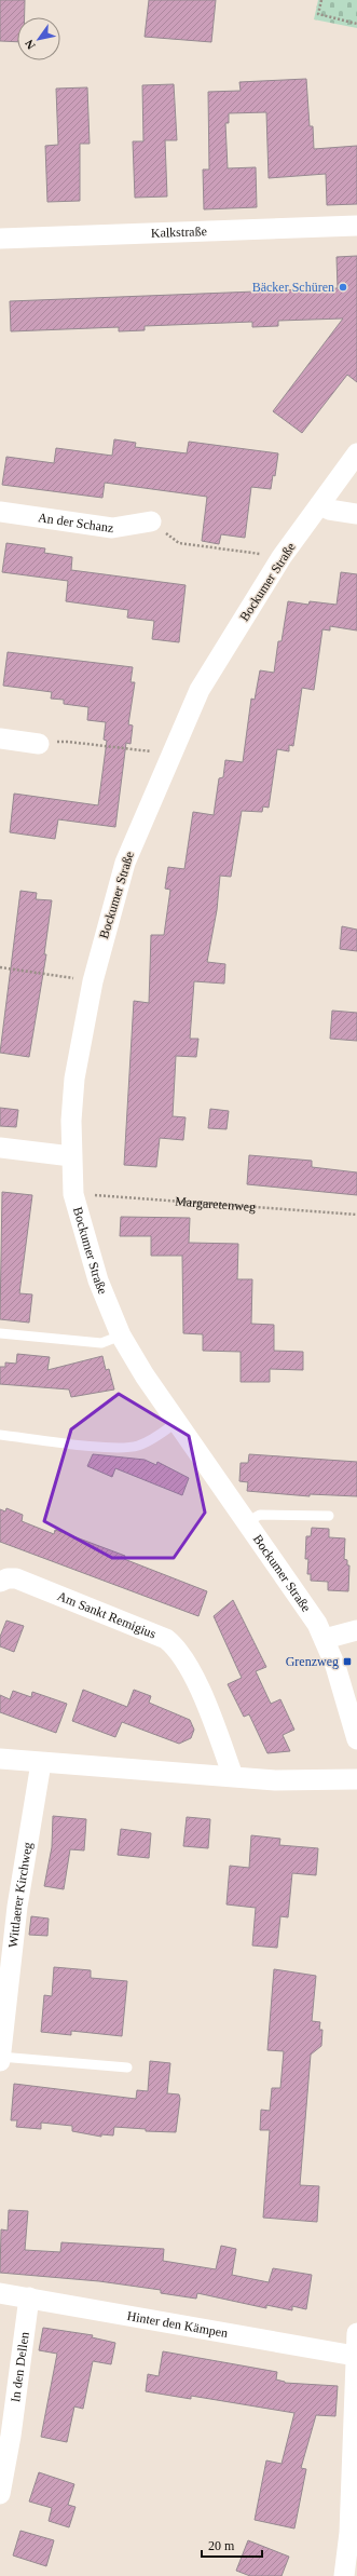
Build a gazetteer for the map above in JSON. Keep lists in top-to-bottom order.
{
  "streets": {
    "street": [
      "Kalkstraße",
      "An der Schanz",
      "Bockumer Straße",
      "Am Sankt Remigius",
      "Wittlaerer Kirchweg",
      "Hinter den Kämpen",
      "In den Dellen"
    ],
    "path": ["Margaretenweg"]
  },
  "crossings": [
    ["Bockumer Straße", "Margaretenweg"],
    ["Hinter den Kämpen", "In den Dellen"]
  ],
  "places": {
    "other": ["Bäcker Schüren"],
    "transit": ["Grenzweg"]
  },
  "scale_bar": "20 m",
  "north": "bottom left"
}
